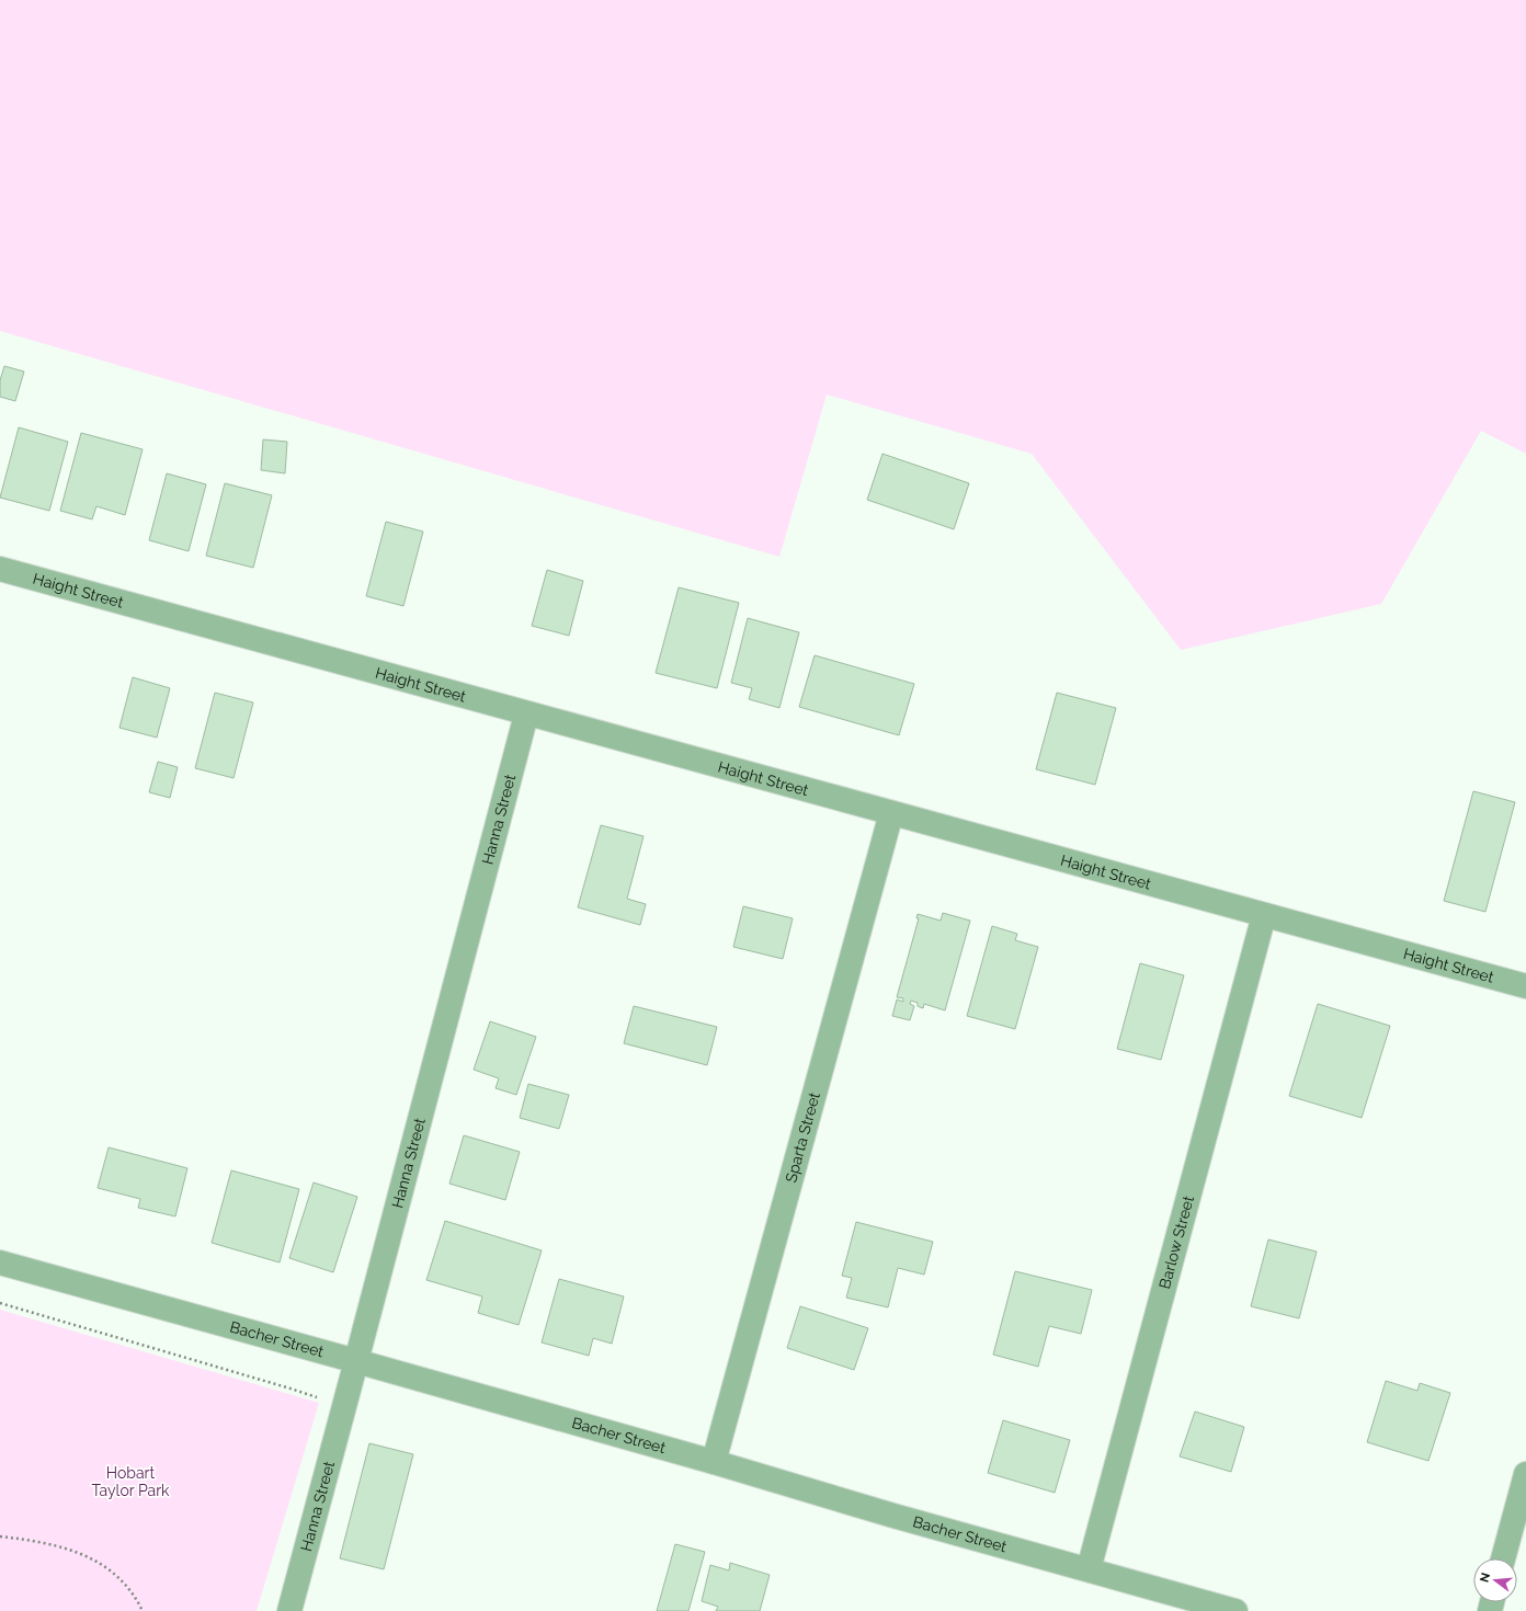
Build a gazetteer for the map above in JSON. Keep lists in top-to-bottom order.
{
  "streets": {
    "street": [
      "Haight Street",
      "Hanna Street",
      "Sparta Street",
      "Barlow Street",
      "Bacher Street"
    ]
  },
  "crossings": [
    ["Haight Street", "Hanna Street"],
    ["Haight Street", "Sparta Street"],
    ["Haight Street", "Barlow Street"],
    ["Hanna Street", "Bacher Street"],
    ["Sparta Street", "Bacher Street"],
    ["Barlow Street", "Bacher Street"]
  ],
  "parks": ["Hobart Taylor Park"],
  "north": "left"
}
